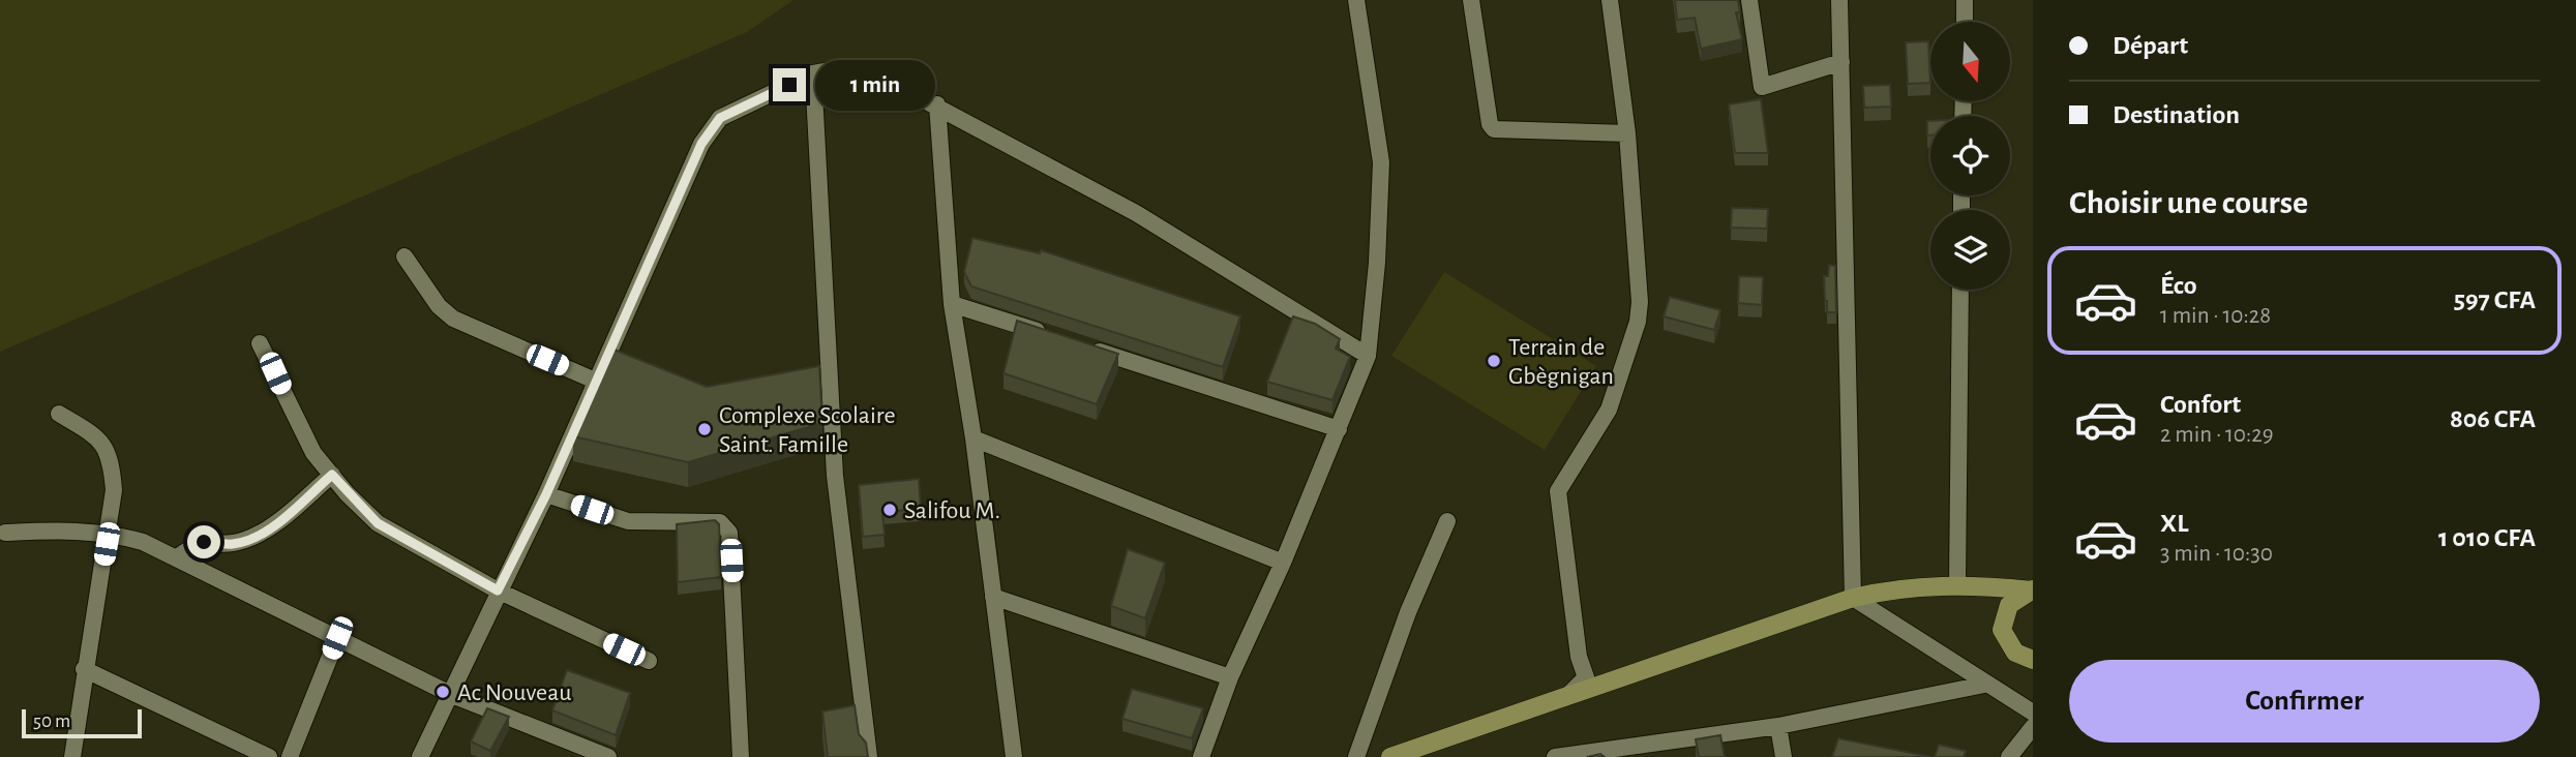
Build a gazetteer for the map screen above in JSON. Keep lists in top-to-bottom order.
{
  "places": [
    "Terrain de Gbègnigan",
    "Complexe Scolaire Saint. Famille",
    "Salifou M.",
    "Ac Nouveau"
  ],
  "scale_bar": "50 m",
  "north": "bottom",
  "page": {
    "banner": ["Départ", "Destination"],
    "bubble": "1 min",
    "heading": "Choisir une course",
    "list": [
      {
        "name": "Éco",
        "note": "1 min · 10:28",
        "value": "597 CFA"
      },
      {
        "name": "Confort",
        "note": "2 min · 10:29",
        "value": "806 CFA"
      },
      {
        "name": "XL",
        "note": "3 min · 10:30",
        "value": "1 010 CFA"
      }
    ],
    "buttons": "Confirmer",
    "scale": "50 m"
  }
}
